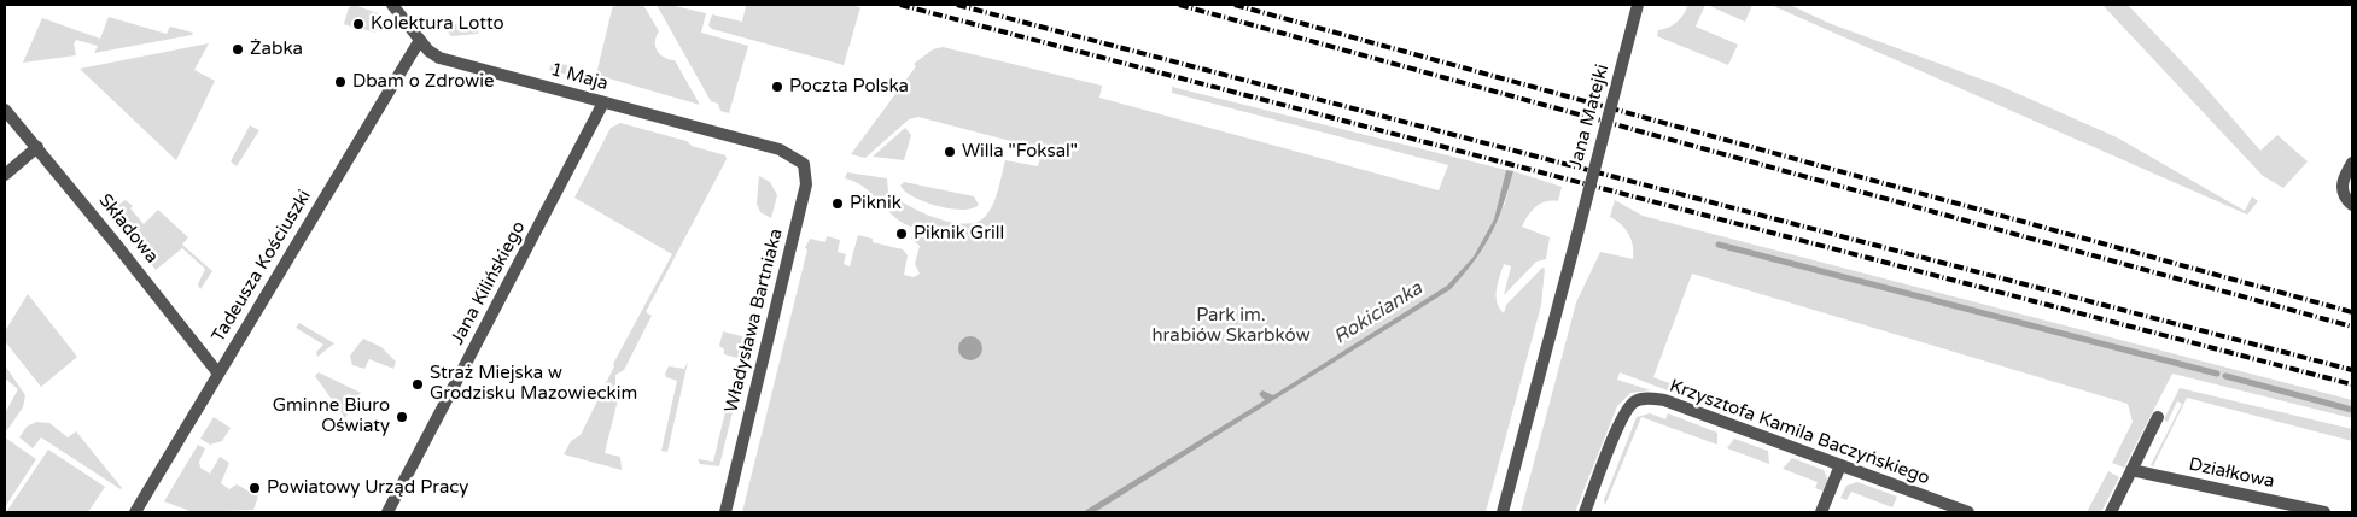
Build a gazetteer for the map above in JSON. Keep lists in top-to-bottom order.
{
  "streets": {
    "street": [
      "1 Maja",
      "Jana Matejki",
      "Składowa",
      "Tadeusza Kościuszki",
      "Jana Kilińskiego",
      "Władysława Bartniaka",
      "Krzysztofa Kamila Baczyńskiego",
      "Działkowa"
    ]
  },
  "crossings": [
    ["1 Maja", "Tadeusza Kościuszki"],
    ["1 Maja", "Jana Kilińskiego"],
    ["1 Maja", "Władysława Bartniaka"],
    ["Składowa", "Tadeusza Kościuszki"]
  ],
  "water": ["Rokicianka"],
  "parks": ["Park im. hrabiów Skarbków"],
  "places": [
    "Kolektura Lotto",
    "Żabka",
    "Dbam o Zdrowie",
    "Poczta Polska",
    "Willa \"Foksal\"",
    "Piknik",
    "Piknik Grill",
    "Straż Miejska w Grodzisku Mazowieckim",
    "Gminne Biuro Oświaty",
    "Powiatowy Urząd Pracy"
  ]
}
